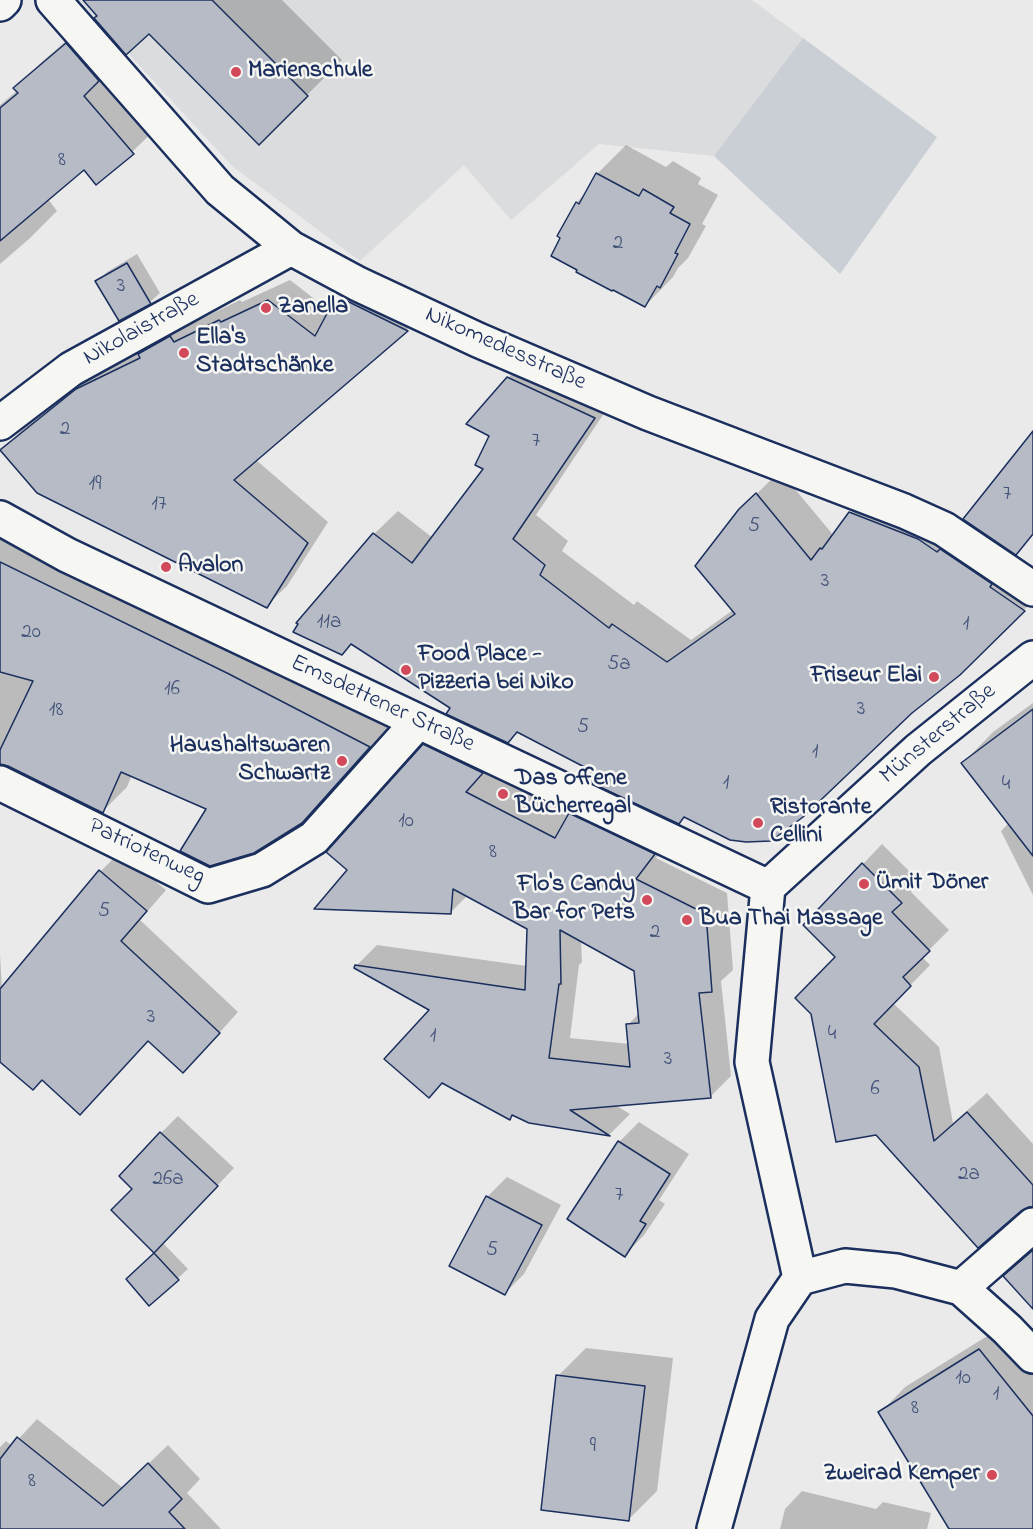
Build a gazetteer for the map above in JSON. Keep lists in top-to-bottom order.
{
  "streets": {
    "street": [
      "Nikolaistraße",
      "Nikomedesstraße",
      "Emsdettener Straße",
      "Münsterstraße",
      "Patriotenweg"
    ]
  },
  "crossings": [
    ["Nikolaistraße", "Nikomedesstraße"],
    ["Emsdettener Straße", "Münsterstraße"],
    ["Emsdettener Straße", "Patriotenweg"]
  ],
  "places": [
    "Marienschule",
    "Zanella",
    "Ella's Stadtschänke",
    "Avalon",
    "Food Place - Pizzeria bei Niko",
    "Friseur Elai",
    "Haushaltswaren Schwartz",
    "Das offene Bücherregal",
    "Ristorante Cellini",
    "Ümit Döner",
    "Flo's Candy Bar for Pets",
    "Bua Thai Massage",
    "Zweirad Kemper"
  ],
  "house_numbers": [
    "8",
    "2",
    "3",
    "2",
    "7",
    "19",
    "7",
    "17",
    "5",
    "3",
    "11a",
    "1",
    "20",
    "5a",
    "16",
    "3",
    "18",
    "5",
    "1",
    "1",
    "4",
    "10",
    "8",
    "5",
    "2",
    "3",
    "4",
    "1",
    "3",
    "6",
    "2a",
    "26a",
    "7",
    "5",
    "10",
    "1",
    "8",
    "9",
    "8"
  ]
}
